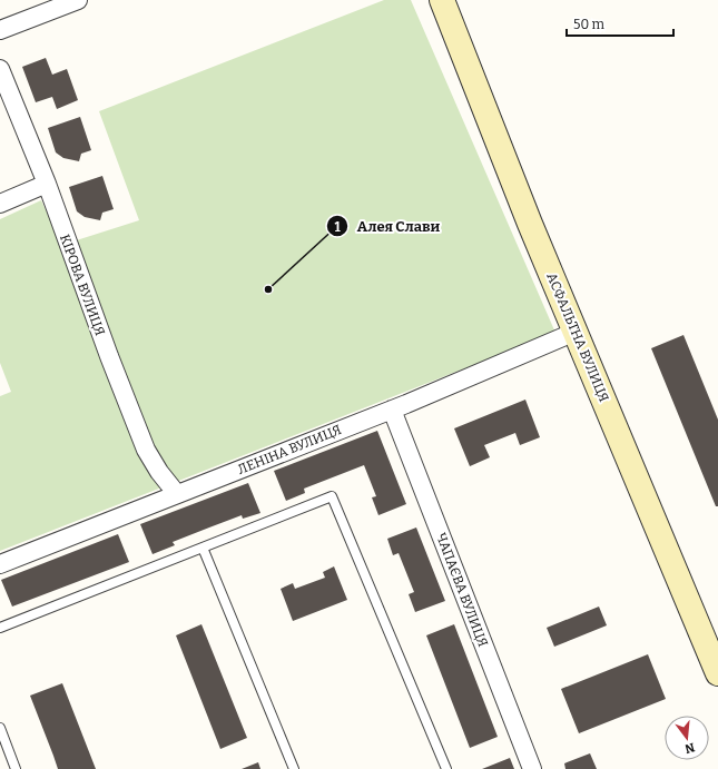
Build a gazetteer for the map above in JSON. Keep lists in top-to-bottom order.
{
  "streets": {
    "main road": ["АСФАЛЬТНА ВУЛИЦЯ"],
    "street": ["КІРОВА ВУЛИЦЯ", "ЛЕНІНА ВУЛИЦЯ", "ЧАПАЄВА ВУЛИЦЯ"]
  },
  "crossings": [
    ["КІРОВА ВУЛИЦЯ", "ЛЕНІНА ВУЛИЦЯ"],
    ["АСФАЛЬТНА ВУЛИЦЯ", "ЛЕНІНА ВУЛИЦЯ"],
    ["ЛЕНІНА ВУЛИЦЯ", "ЧАПАЄВА ВУЛИЦЯ"]
  ],
  "places": ["Алея Слави"],
  "scale_bar": "50 m",
  "north": "bottom"
}
